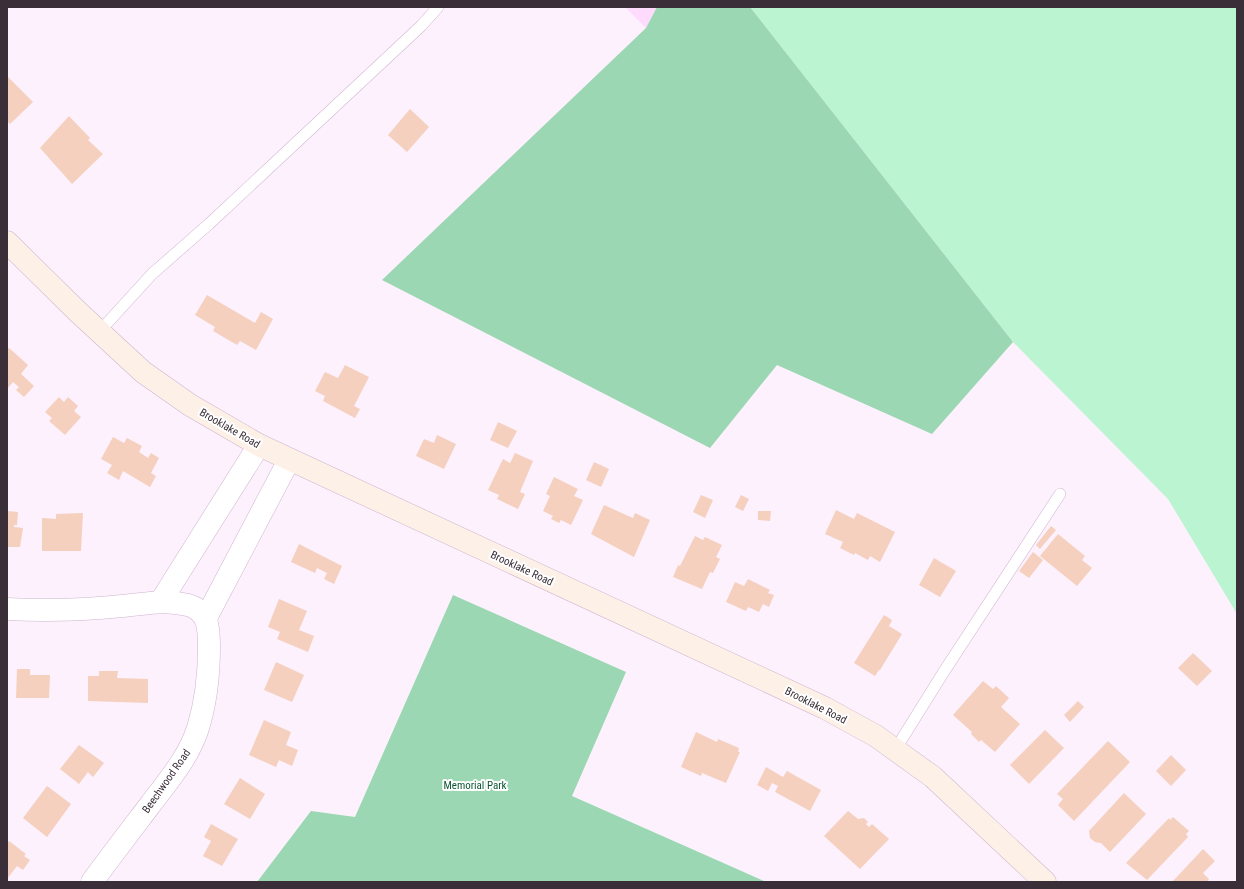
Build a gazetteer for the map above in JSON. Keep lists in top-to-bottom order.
{
  "streets": {
    "street": ["Brooklake Road", "Beechwood Road"]
  },
  "parks": ["Memorial Park"]
}
